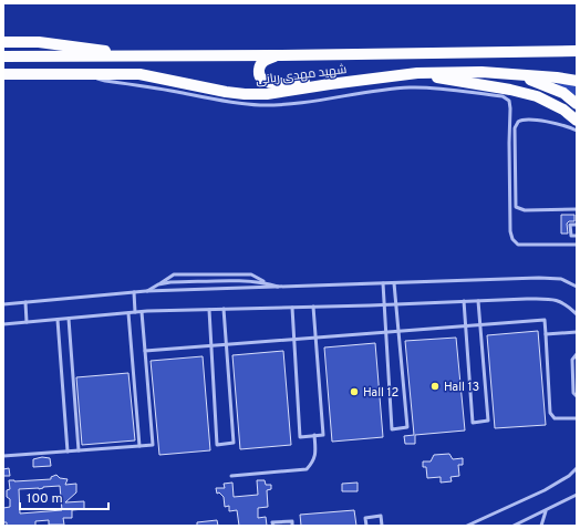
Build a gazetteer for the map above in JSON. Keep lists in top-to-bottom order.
{
  "streets": {
    "highway": ["شهید مهدی ربانی"]
  },
  "places": ["Hall 13", "Hall 12"],
  "scale_bar": "100 m"
}
